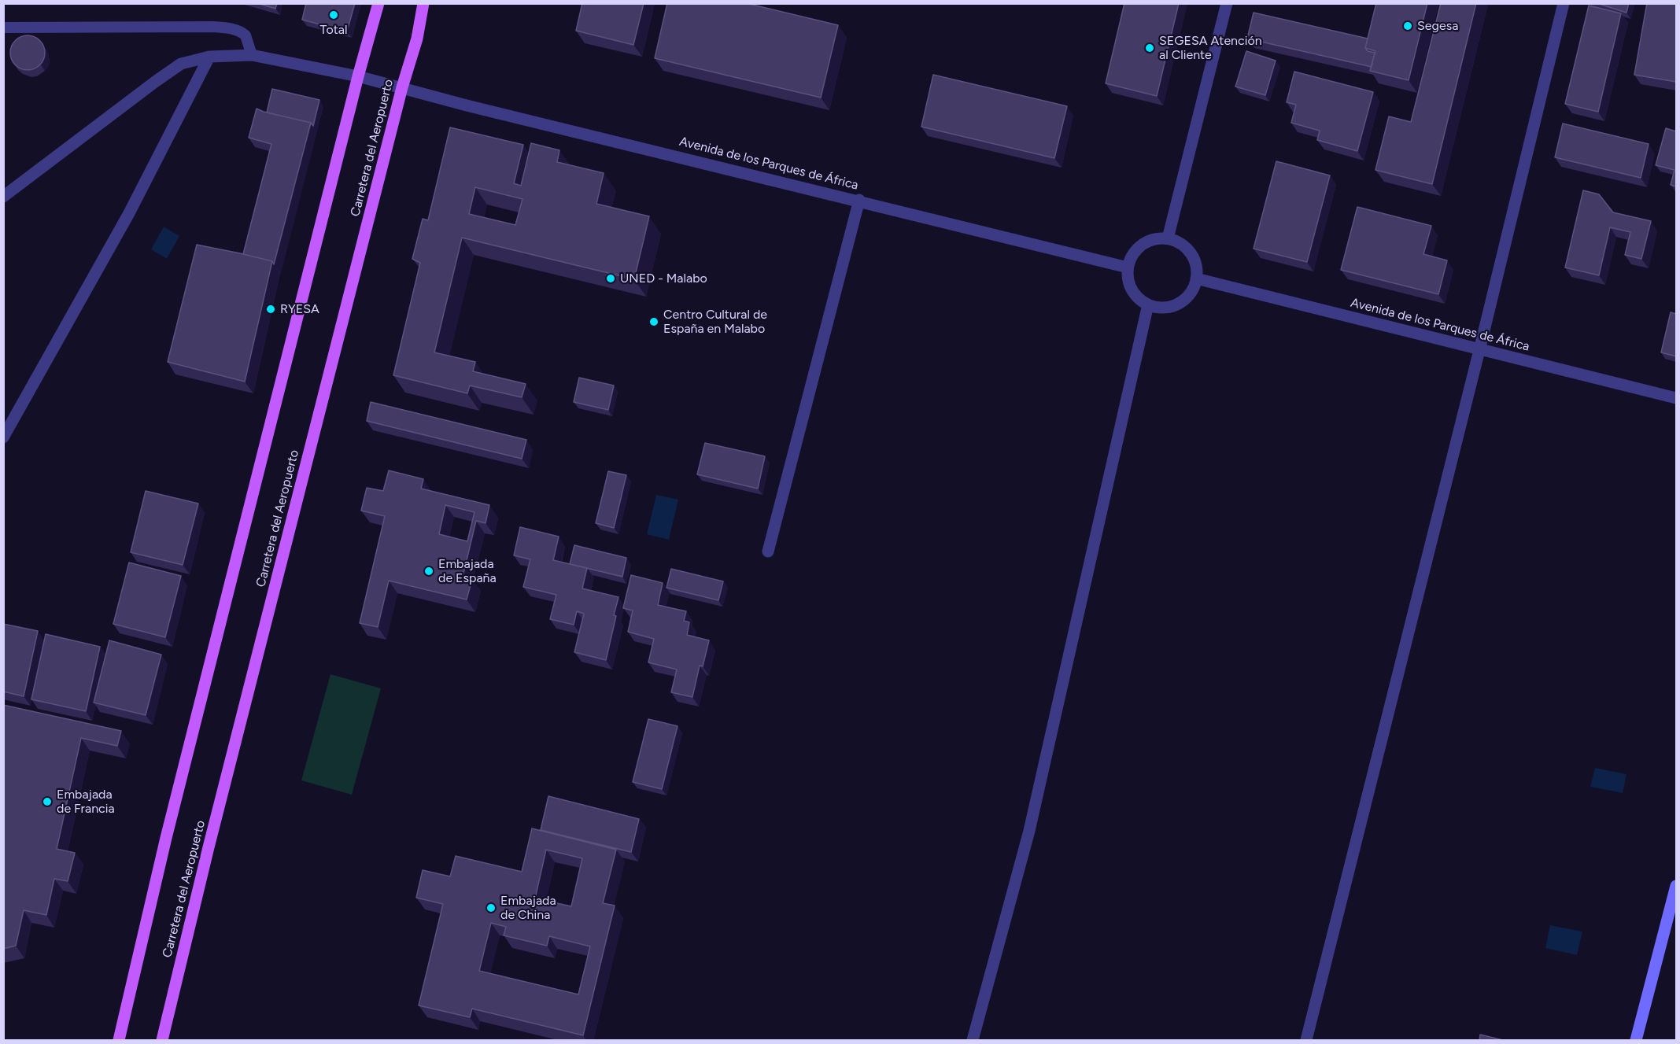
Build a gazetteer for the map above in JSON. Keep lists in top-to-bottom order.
{
  "streets": {
    "main road": ["Carretera del Aeropuerto"],
    "street": ["Avenida de los Parques de África"]
  },
  "crossings": [
    ["Carretera del Aeropuerto", "Avenida de los Parques de África"]
  ],
  "places": [
    "Total",
    "Segesa",
    "SEGESA Atención al Cliente",
    "UNED - Malabo",
    "RYESA",
    "Centro Cultural de España en Malabo",
    "Embajada de España",
    "Embajada de Francia",
    "Embajada de China"
  ]
}
